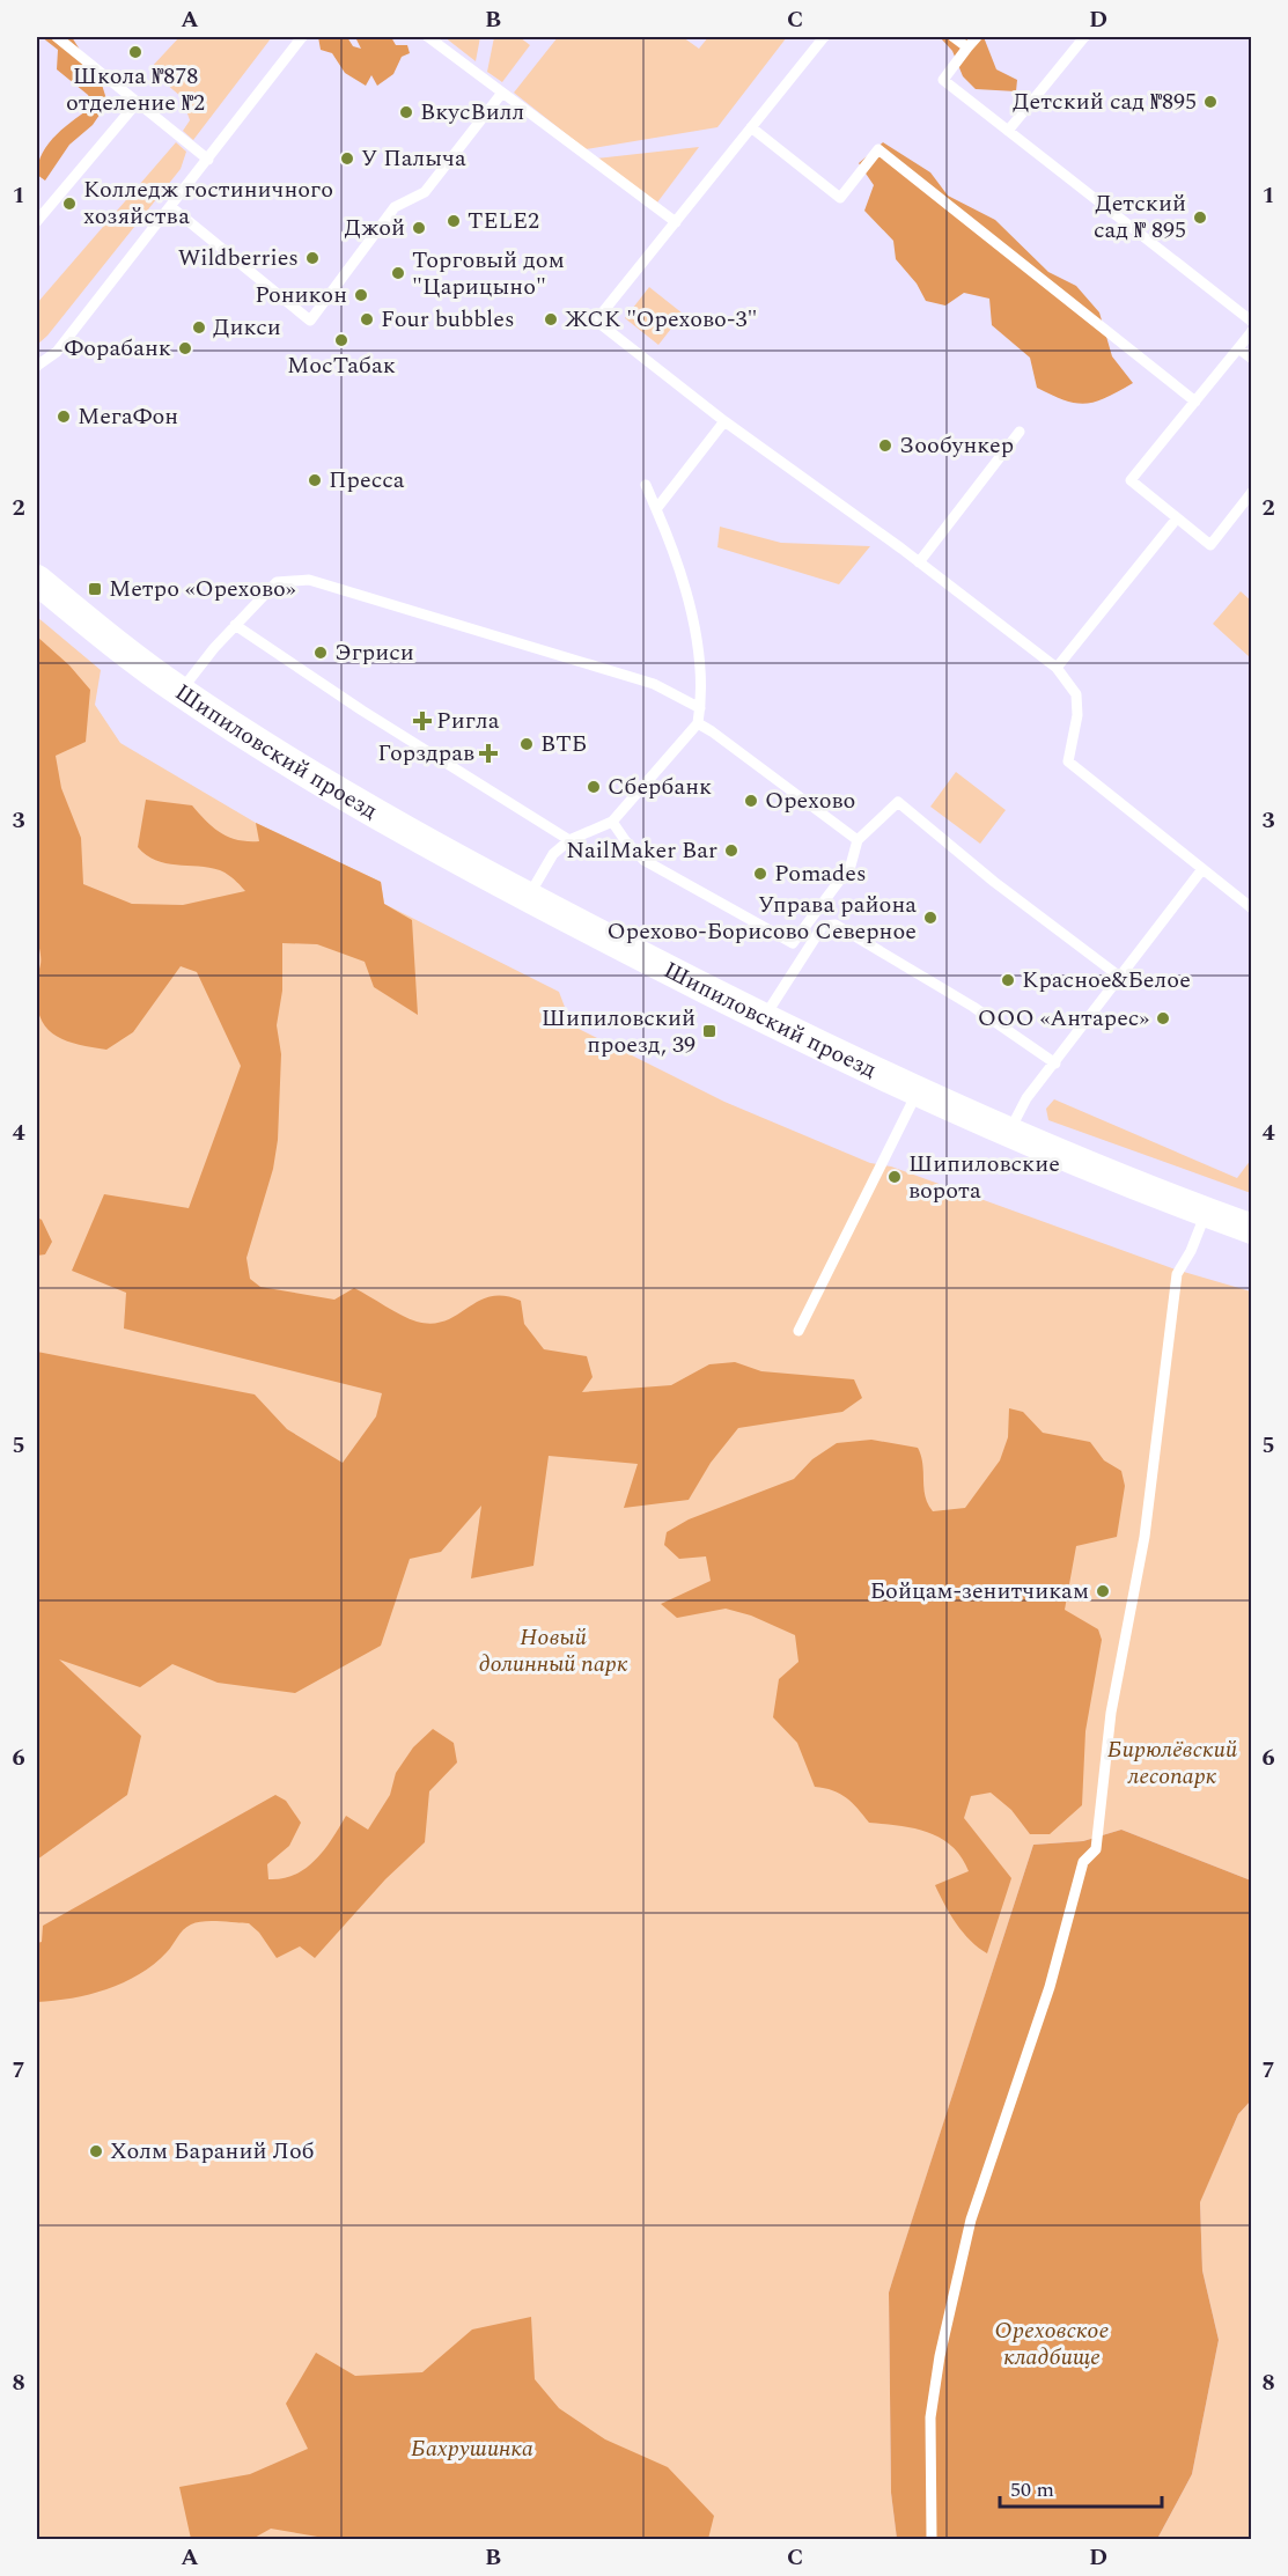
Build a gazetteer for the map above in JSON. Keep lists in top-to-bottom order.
{
  "streets": {
    "main road": ["Шипиловский проезд"]
  },
  "parks": [
    "Новый долинный парк",
    "Бирюлёвский лесопарк",
    "Ореховское кладбище",
    "Бахрушинка"
  ],
  "places": {
    "other": [
      "Школа №878 отделение №2",
      "Детский сад №895",
      "ВкусВилл",
      "У Палыча",
      "Колледж гостиничного хозяйcтва",
      "Детский сад № 895",
      "TELE2",
      "Джой",
      "Wildberries",
      "Торговый дом \"Царицыно\"",
      "Роникон",
      "Four bubbles",
      "ЖСК \"Орехово-3\"",
      "Дикси",
      "МосТабак",
      "Форабанк",
      "МегаФон",
      "Зообункер",
      "Пресса",
      "Эгриси",
      "ВТБ",
      "Сбербанк",
      "Орехово",
      "NailMaker Bar",
      "Pomades",
      "Управа района Орехово-Борисово Северное",
      "Красное&Белое",
      "ООО «Антарес»",
      "Шипиловские ворота",
      "Бойцам-зенитчикам",
      "Холм Бараний Лоб"
    ],
    "transit": ["Метро «Орехово»", "Шипиловский проезд, 39"],
    "health": ["Ригла", "Горздрав"]
  },
  "scale_bar": "50 m",
  "grid": {
    "columns": [
      "A",
      "B",
      "C",
      "D"
    ],
    "rows": [
      "1",
      "2",
      "3",
      "4",
      "5",
      "6",
      "7",
      "8"
    ]
  }
}
